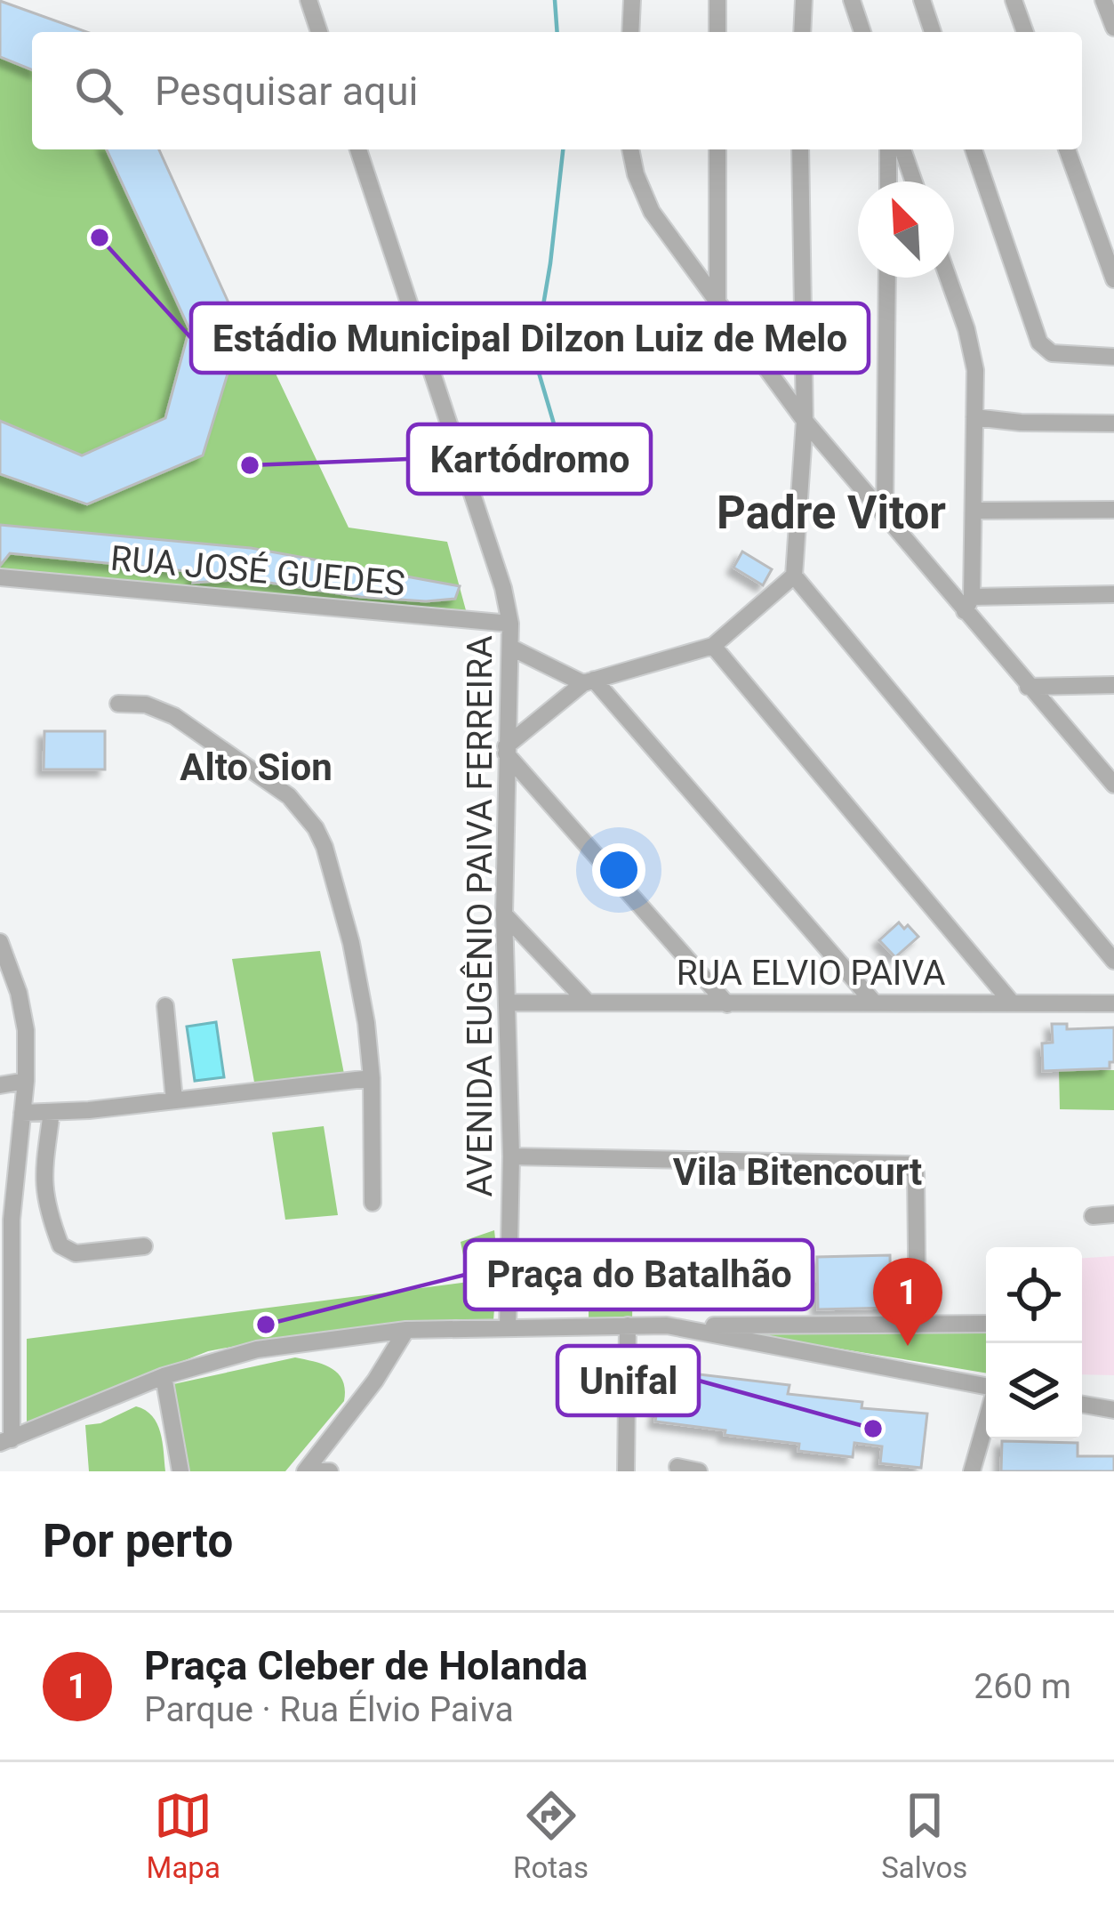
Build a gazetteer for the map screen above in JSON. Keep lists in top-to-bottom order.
{
  "streets": {
    "street": ["RUA JOSÉ GUEDES", "AVENIDA EUGÊNIO PAIVA FERREIRA", "RUA ELVIO PAIVA"]
  },
  "crossings": [
    ["RUA JOSÉ GUEDES", "AVENIDA EUGÊNIO PAIVA FERREIRA"],
    ["AVENIDA EUGÊNIO PAIVA FERREIRA", "RUA ELVIO PAIVA"]
  ],
  "districts": ["Padre Vitor", "Alto Sion", "Vila Bitencourt"],
  "places": [
    "Estádio Municipal Dilzon Luiz de Melo",
    "Kartódromo",
    "Praça do Batalhão",
    "Unifal"
  ],
  "north": "top left",
  "page": {
    "search": "Pesquisar aqui",
    "pins": "1",
    "heading": "Por perto",
    "list": [
      {
        "mark": "1",
        "name": "Praça Cleber de Holanda",
        "note": "Parque · Rua Élvio Paiva",
        "value": "260 m"
      }
    ],
    "nav": ["Mapa", "Rotas", "Salvos"]
  }
}
